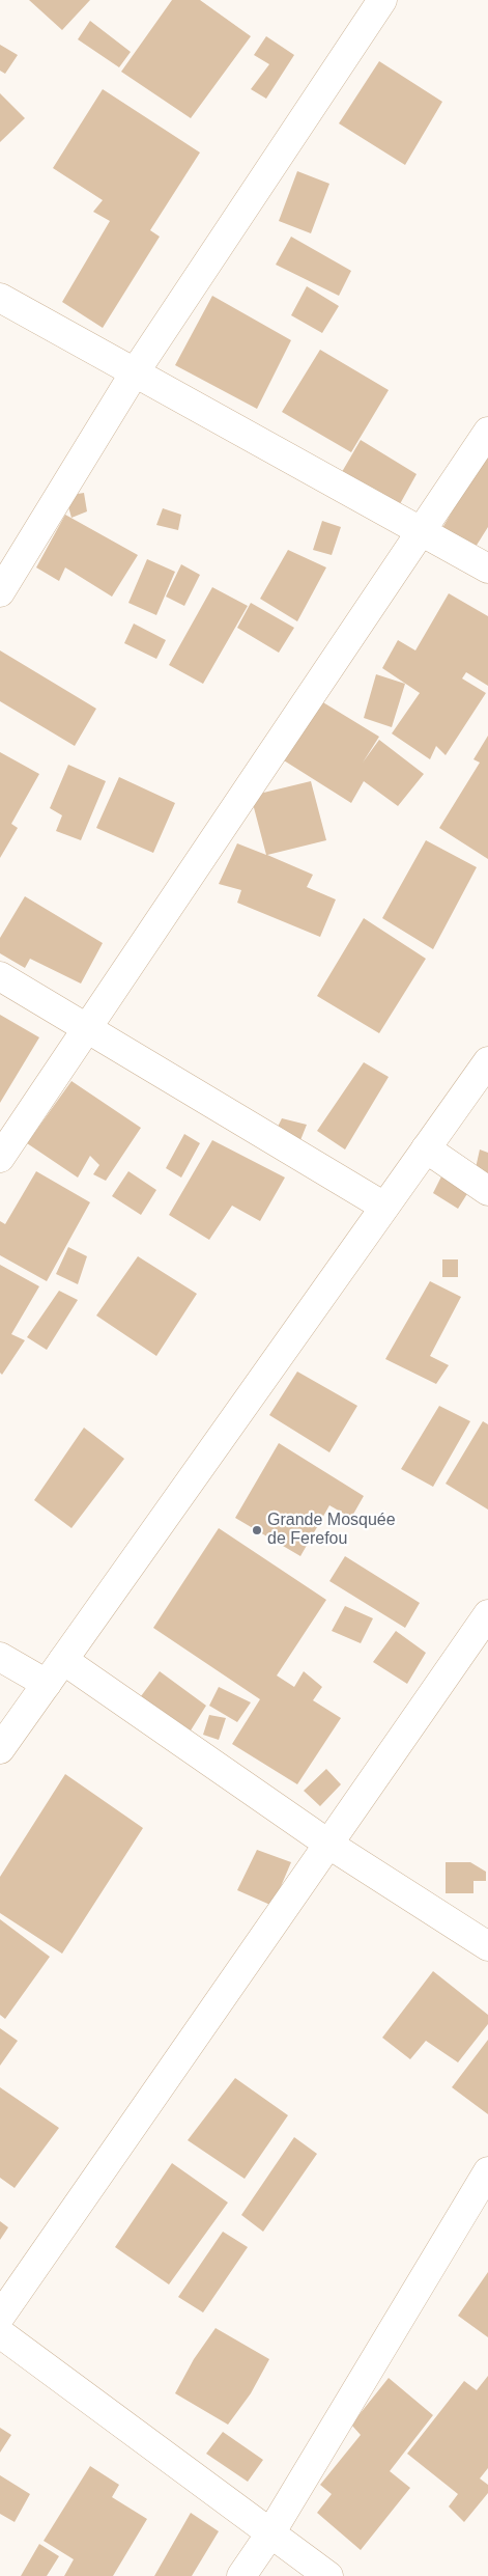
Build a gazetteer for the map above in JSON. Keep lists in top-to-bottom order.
{
  "places": ["Grande Mosquée de Ferefou"]
}
